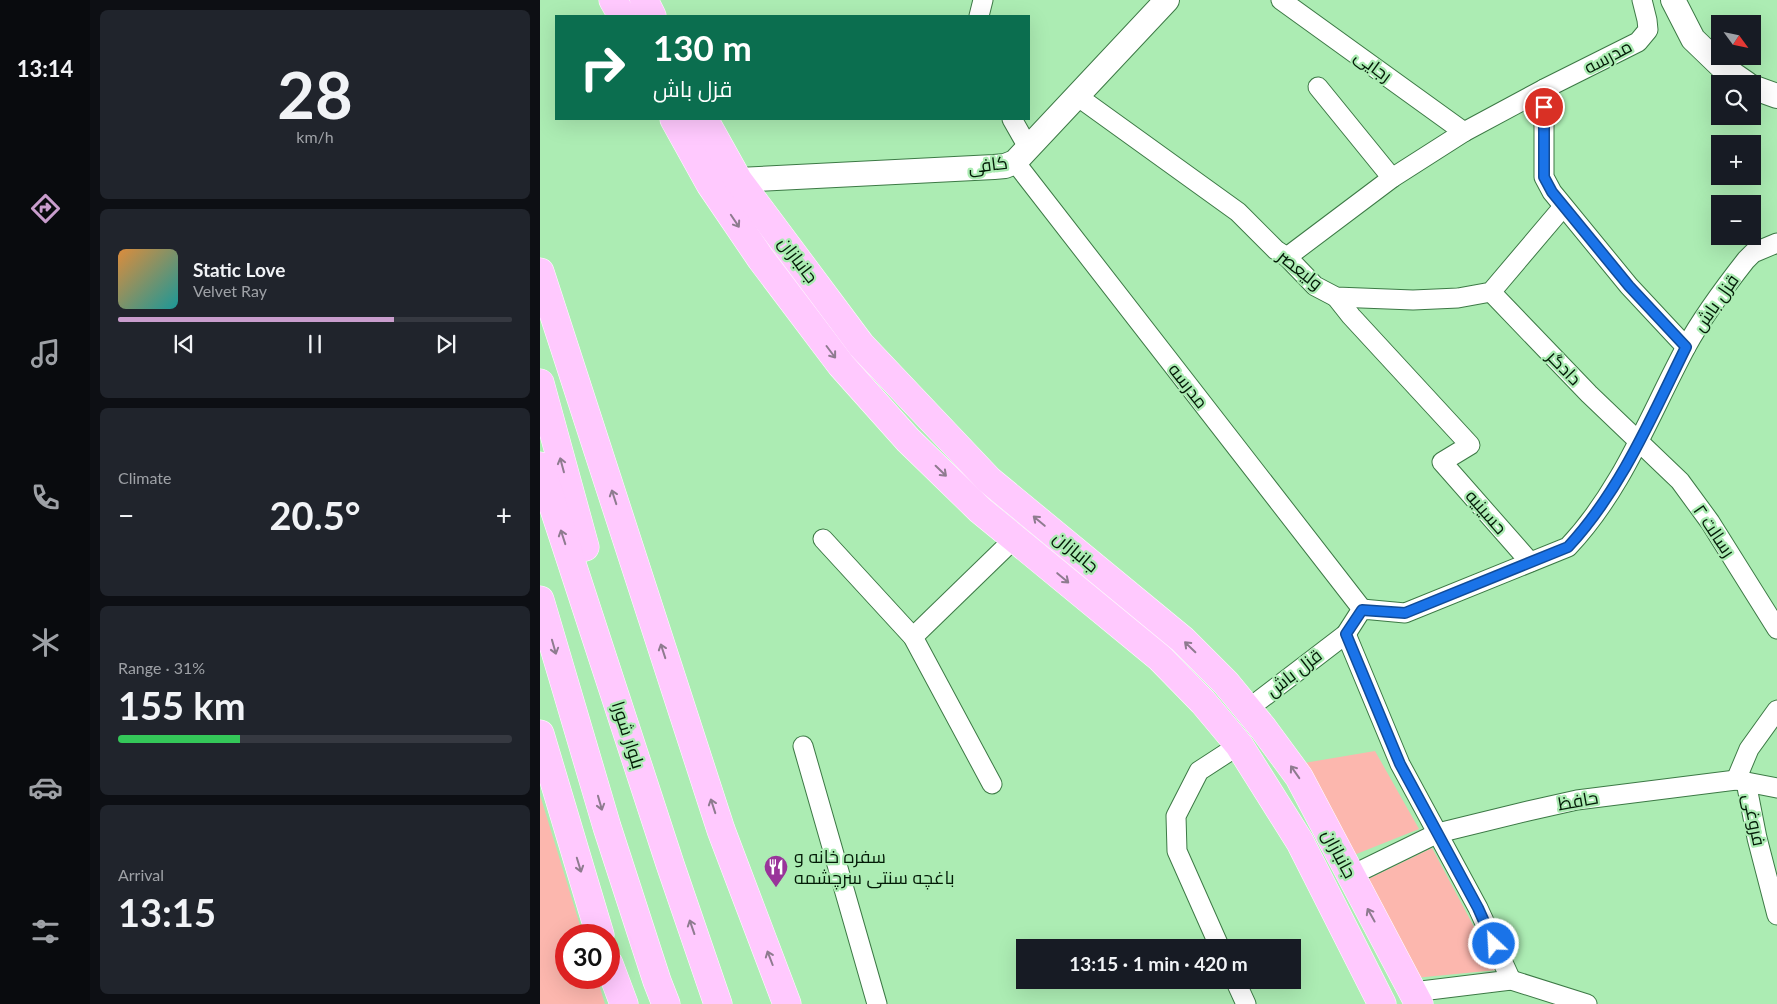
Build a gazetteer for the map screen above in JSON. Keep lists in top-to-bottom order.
{
  "streets": {
    "main road": ["جانبازان", "بلوار شورا"],
    "street": [
      "مدرسه",
      "رجایی",
      "کافی",
      "ولیعصر",
      "قزل باش",
      "دادگر",
      "حسینیه",
      "رسالت ۲",
      "حافظ",
      "فروغی"
    ]
  },
  "crossings": [
    ["مدرسه", "رجایی"],
    ["مدرسه", "کافی"],
    ["مدرسه", "ولیعصر"],
    ["مدرسه", "قزل باش"],
    ["کافی", "جانبازان"],
    ["کافی", "ولیعصر"],
    ["جانبازان", "قزل باش"],
    ["جانبازان", "حافظ"],
    ["ولیعصر", "دادگر"],
    ["ولیعصر", "حسینیه"],
    ["قزل باش", "دادگر"],
    ["قزل باش", "حسینیه"],
    ["قزل باش", "رسالت ۲"],
    ["دادگر", "رسالت ۲"],
    ["حافظ", "فروغی"]
  ],
  "places": {
    "restaurant": ["سفره خانه و باغچه سنتی سرچشمه"]
  },
  "north": "bottom right",
  "page": {
    "tabs": "13:14",
    "tile": [
      ["28", "km/h"],
      "Climate",
      ["Range · 31%", "155 km"],
      ["Arrival", "13:15"]
    ],
    "map_buttons": ["+", "−"],
    "turn": ["130 m", "قزل باش"],
    "song": ["Static Love", "Velvet Ray"],
    "heat": ["−", "20.5°", "+"],
    "limit": "30",
    "trip": "13:15 · 1 min · 420 m"
  }
}
